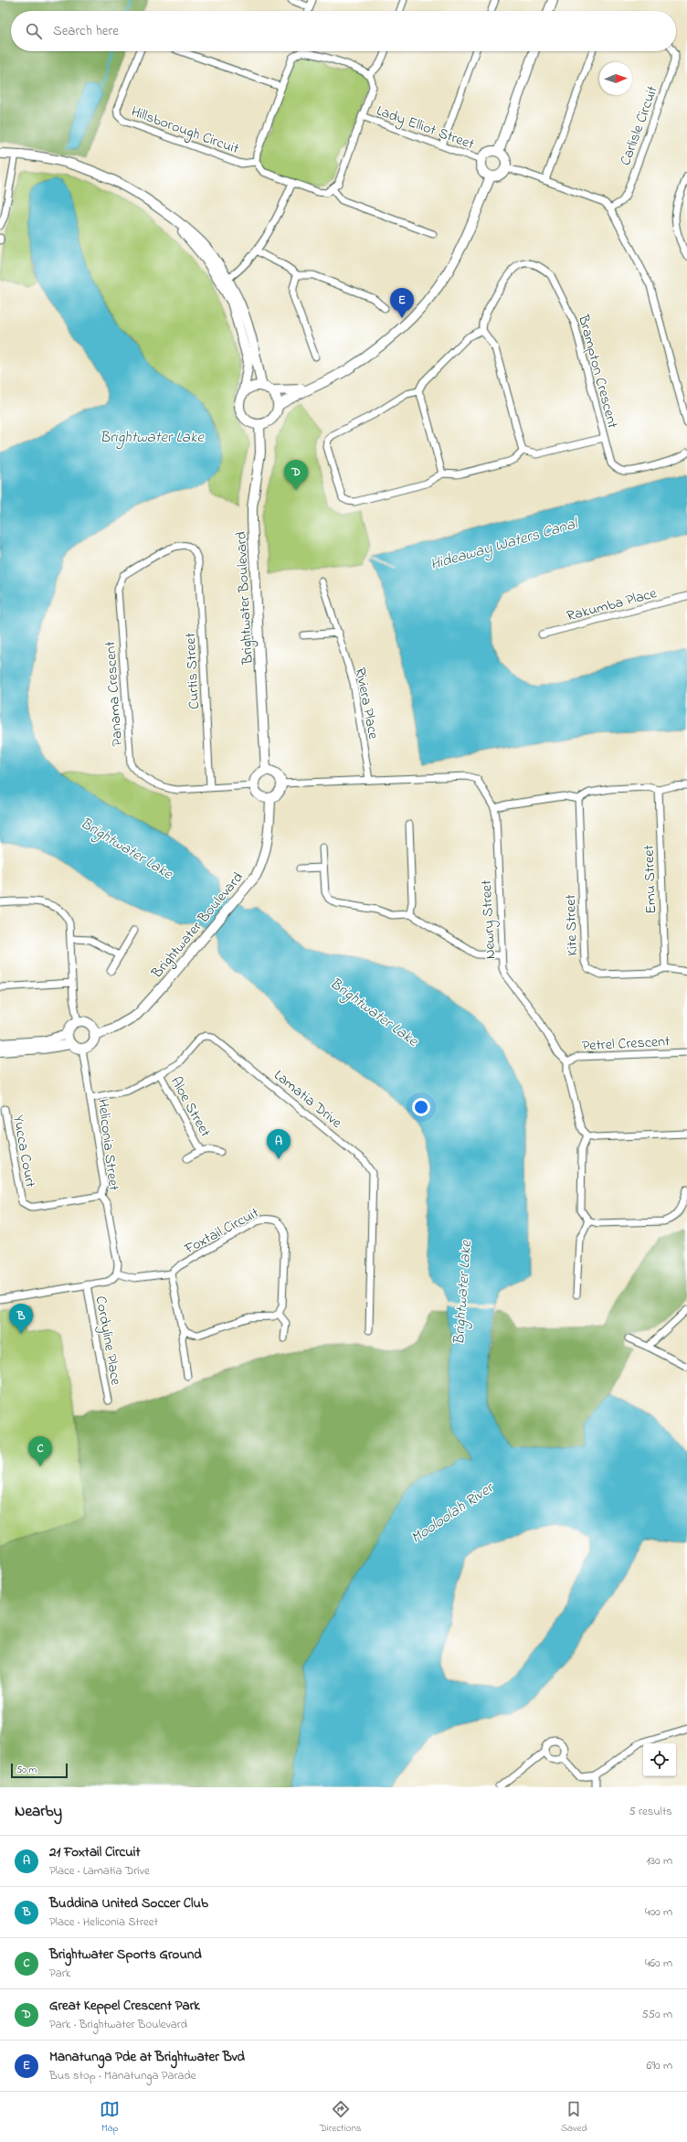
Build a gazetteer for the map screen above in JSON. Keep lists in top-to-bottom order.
{
  "streets": {
    "street": [
      "Carlisle Circuit",
      "Lady Elliot Street",
      "Hillsborough Circuit",
      "Brampton Crescent",
      "Brightwater Boulevard",
      "Rakumba Place",
      "Curtis Street",
      "Panama Crescent",
      "Riviera Place",
      "Emu Street",
      "Newry Street",
      "Kite Street",
      "Petrel Crescent",
      "Lamatia Drive",
      "Aloe Street",
      "Heliconia Street",
      "Yucca Court",
      "Foxtail Circuit",
      "Cordyline Place"
    ]
  },
  "crossings": [
    ["Brightwater Boulevard", "Panama Crescent"],
    ["Brightwater Boulevard", "Newry Street"],
    ["Brightwater Boulevard", "Heliconia Street"],
    ["Curtis Street", "Panama Crescent"],
    ["Panama Crescent", "Newry Street"],
    ["Riviera Place", "Newry Street"],
    ["Emu Street", "Kite Street"],
    ["Newry Street", "Petrel Crescent"],
    ["Lamatia Drive", "Aloe Street"],
    ["Lamatia Drive", "Heliconia Street"],
    ["Heliconia Street", "Yucca Court"],
    ["Heliconia Street", "Foxtail Circuit"]
  ],
  "water": ["Brightwater Lake", "Hideaway Waters Canal", "Mooloolah River"],
  "scale_bar": "50 m",
  "north": "right",
  "page": {
    "search": "Search here",
    "pins": [
      "E",
      "D",
      "A",
      "B",
      "C"
    ],
    "scale": "50 m",
    "heading": ["Nearby", "5 results"],
    "list": [
      {
        "mark": "A",
        "name": "21 Foxtail Circuit",
        "note": "Place · Lamatia Drive",
        "value": "130 m"
      },
      {
        "mark": "B",
        "name": "Buddina United Soccer Club",
        "note": "Place · Heliconia Street",
        "value": "400 m"
      },
      {
        "mark": "C",
        "name": "Brightwater Sports Ground",
        "note": "Park",
        "value": "460 m"
      },
      {
        "mark": "D",
        "name": "Great Keppel Crescent Park",
        "note": "Park · Brightwater Boulevard",
        "value": "550 m"
      },
      {
        "mark": "E",
        "name": "Manatunga Pde at Brightwater Bvd",
        "note": "Bus stop · Manatunga Parade",
        "value": "690 m"
      }
    ],
    "nav": ["Map", "Directions", "Saved"]
  }
}
